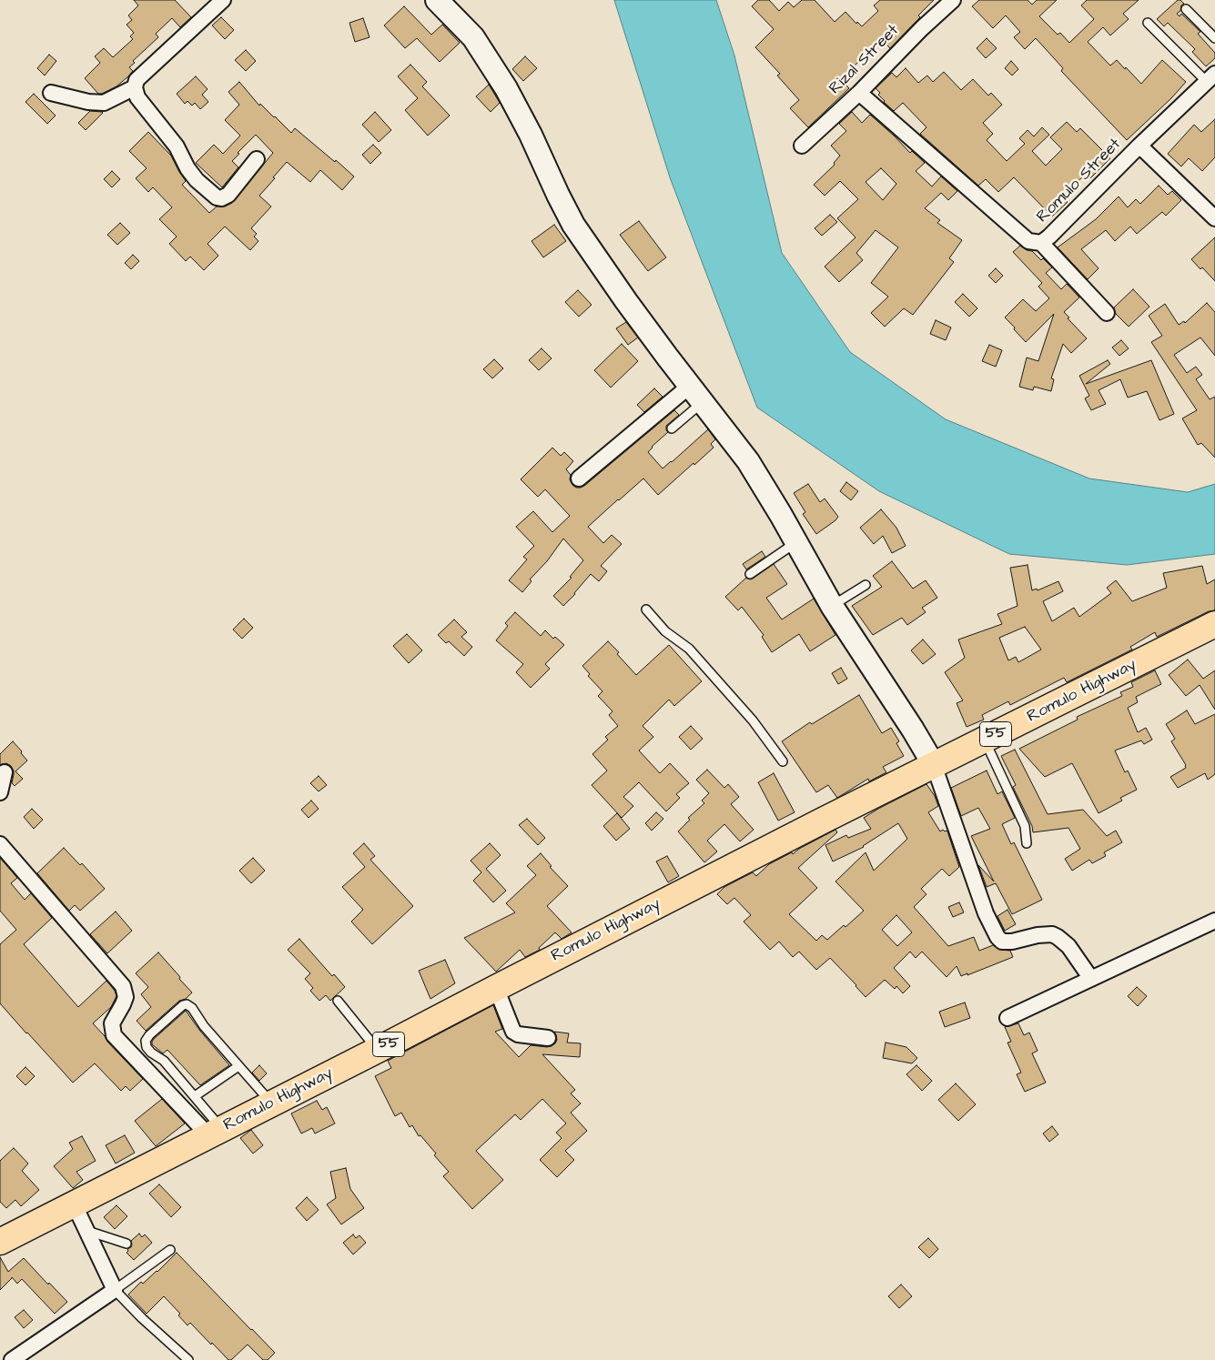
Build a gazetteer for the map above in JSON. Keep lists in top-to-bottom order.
{
  "streets": {
    "highway": ["Romulo Highway", "55"],
    "street": ["Rizal Street", "Romulo Street"]
  },
  "crossings": [
    ["Rizal Street", "Romulo Street"]
  ]
}
